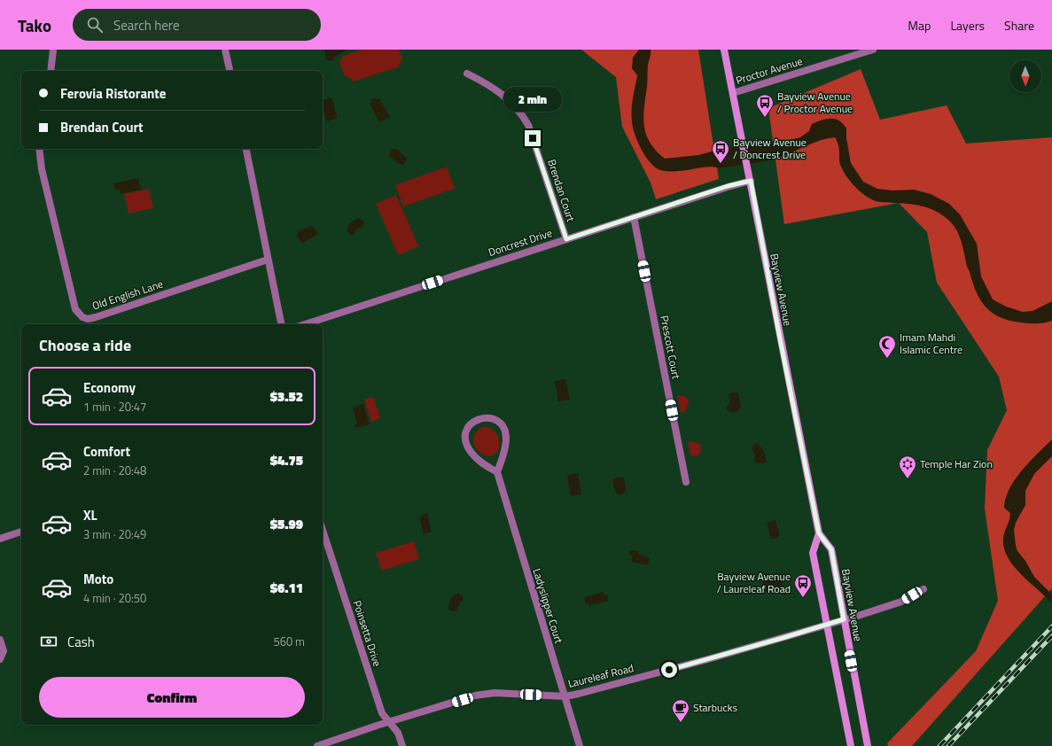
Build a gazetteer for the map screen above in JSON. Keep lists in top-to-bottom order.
{
  "streets": {
    "main road": ["Bayview Avenue"],
    "street": [
      "Proctor Avenue",
      "Brendan Court",
      "Doncrest Drive",
      "Old English Lane",
      "Prescott Court",
      "Ladyslipper Court",
      "Poinsetta Drive",
      "Laureleaf Road"
    ]
  },
  "crossings": [
    ["Proctor Avenue", "Bayview Avenue"],
    ["Brendan Court", "Doncrest Drive"],
    ["Doncrest Drive", "Bayview Avenue"],
    ["Doncrest Drive", "Prescott Court"],
    ["Bayview Avenue", "Laureleaf Road"],
    ["Ladyslipper Court", "Laureleaf Road"],
    ["Poinsetta Drive", "Laureleaf Road"]
  ],
  "places": {
    "bus stop": ["Bayview Avenue / Proctor Avenue", "Bayview Avenue / Doncrest Drive", "Bayview Avenue / Laureleaf Road"],
    "mosque": ["Imam Mahdi Islamic Centre"],
    "synagogue": ["Temple Har Zion"],
    "cafe": ["Starbucks"]
  },
  "north": "bottom",
  "page": {
    "header": "Tako",
    "search": "Search here",
    "nav": ["Map", "Layers", "Share"],
    "banner": ["Ferovia Ristorante", "Brendan Court"],
    "bubble": "2 min",
    "heading": "Choose a ride",
    "list": [
      {
        "name": "Economy",
        "note": "1 min · 20:47",
        "value": "$3.52"
      },
      {
        "name": "Comfort",
        "note": "2 min · 20:48",
        "value": "$4.75"
      },
      {
        "name": "XL",
        "note": "3 min · 20:49",
        "value": "$5.99"
      },
      {
        "name": "Moto",
        "note": "4 min · 20:50",
        "value": "$6.11"
      }
    ],
    "pay": ["Cash", "560 m"],
    "buttons": "Confirm"
  }
}
